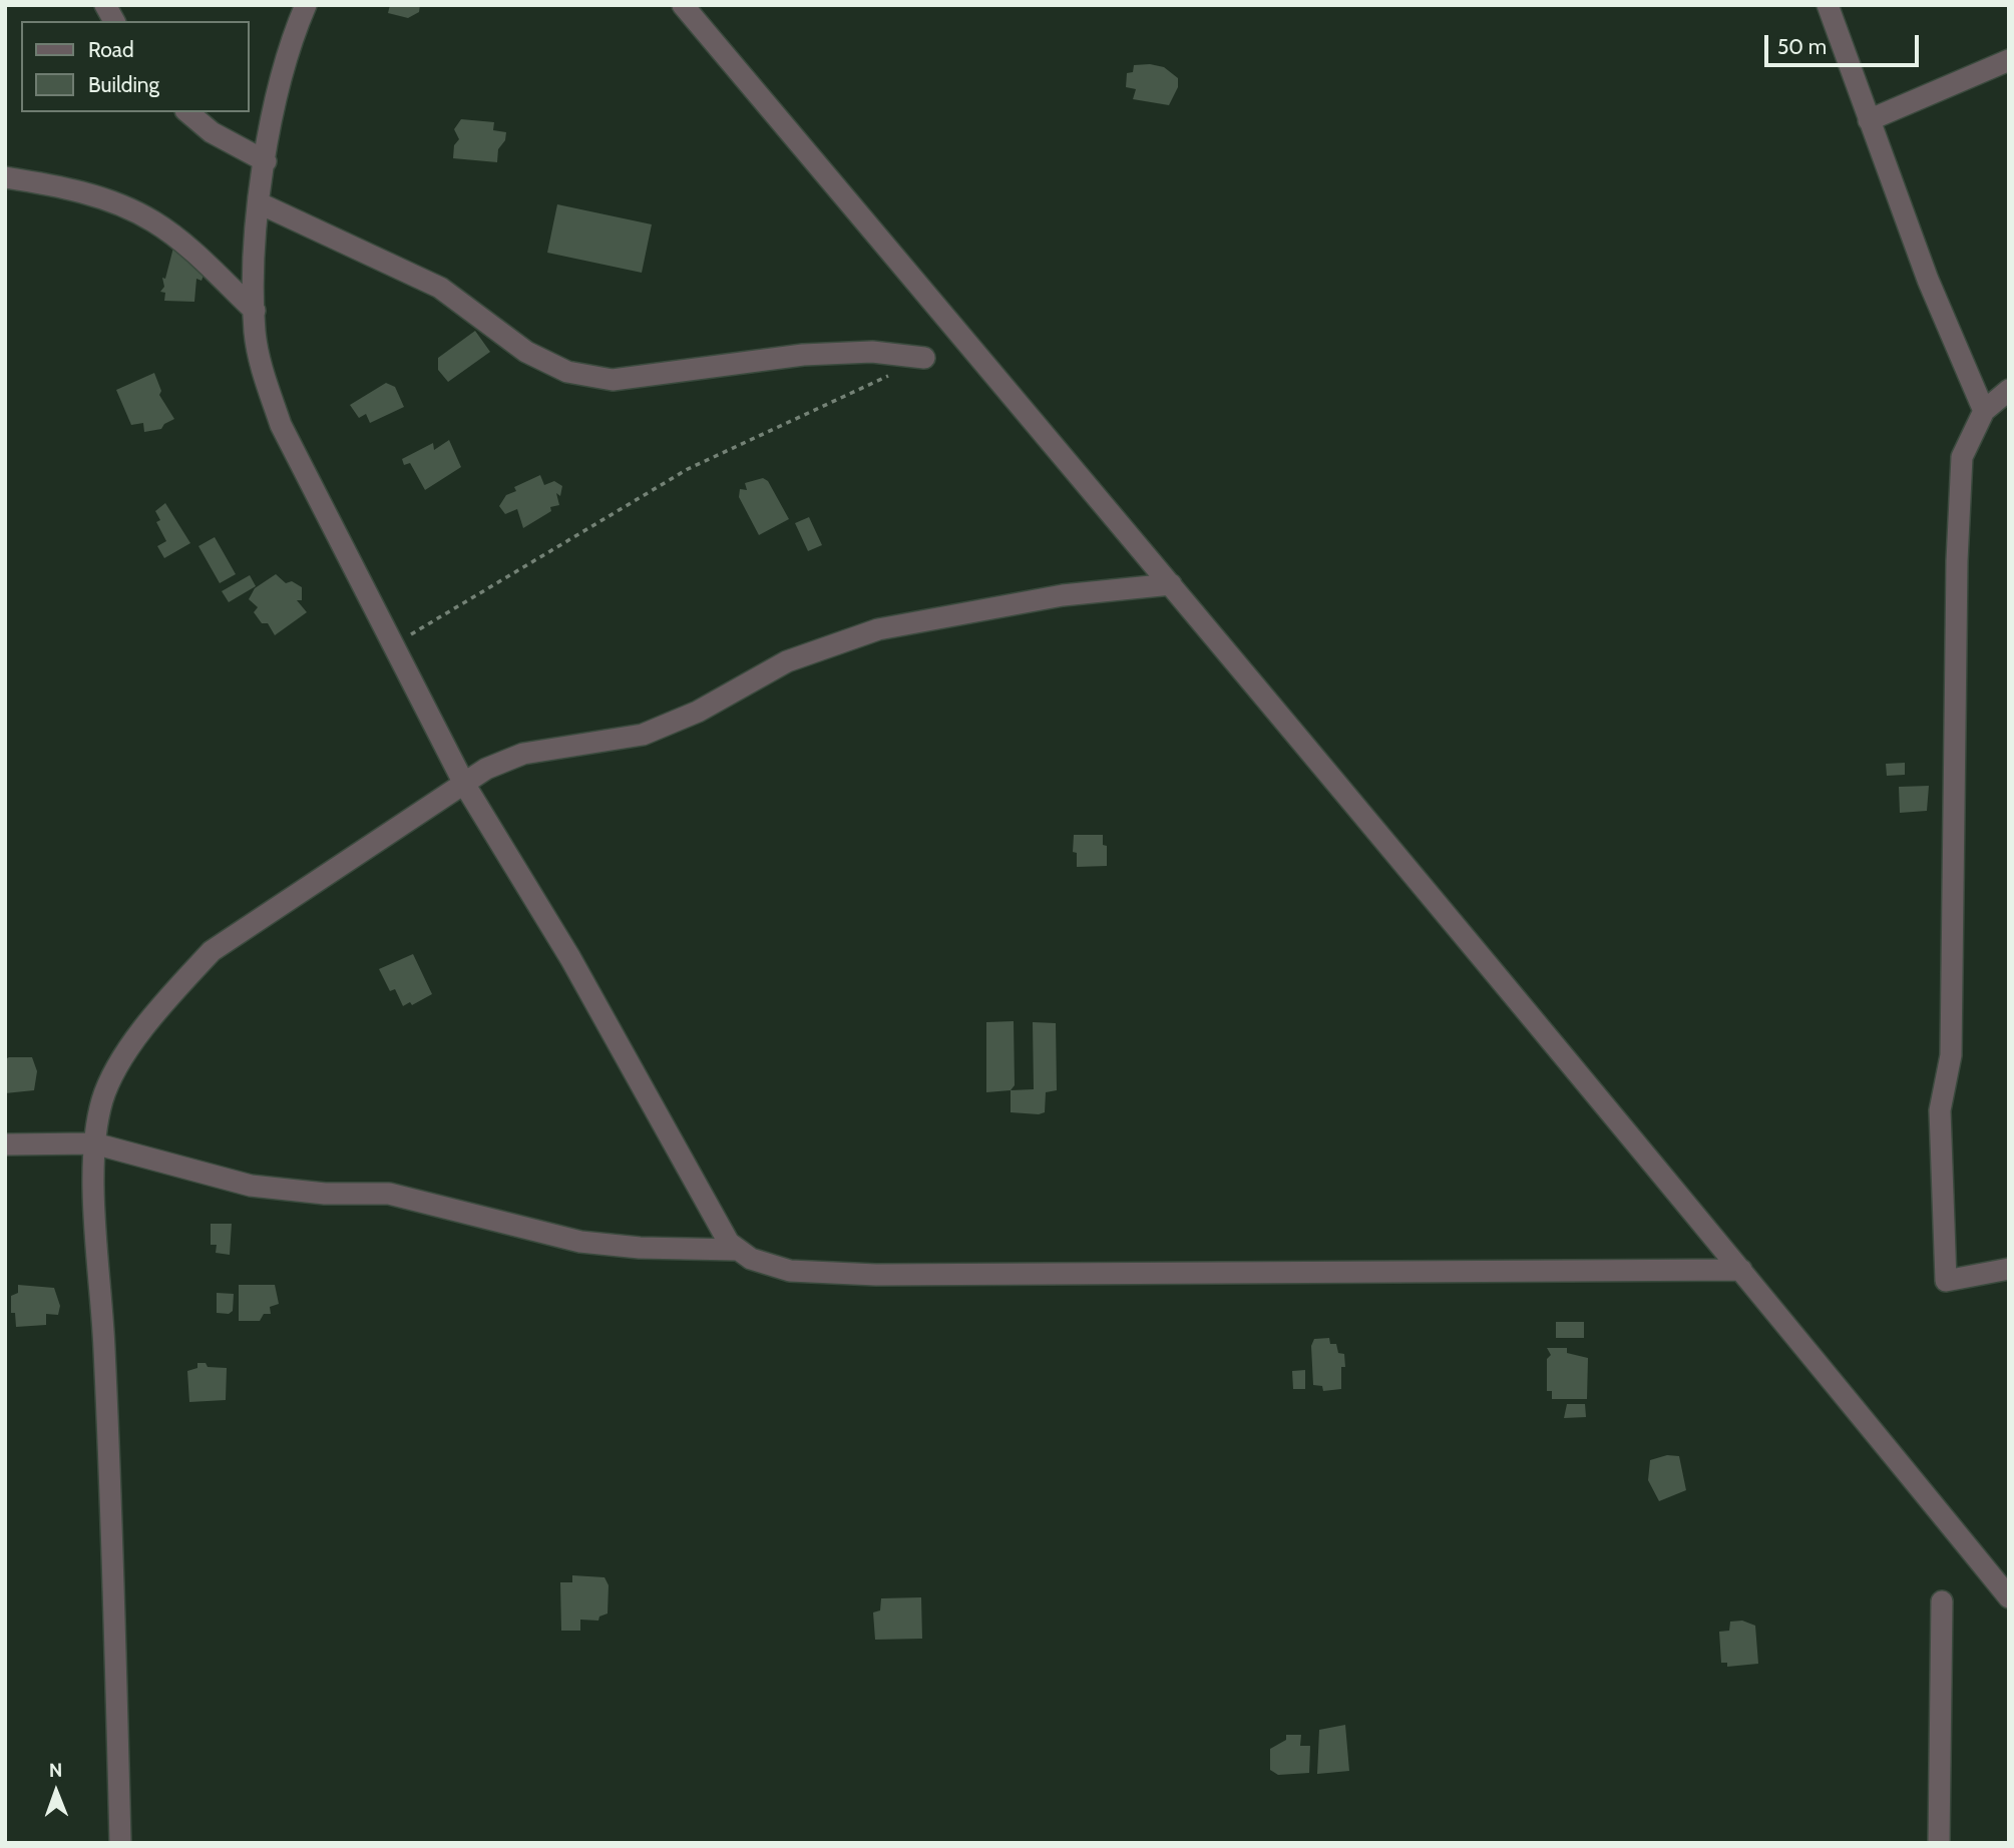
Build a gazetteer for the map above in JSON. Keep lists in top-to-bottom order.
{
  "legend": ["Road", "Building"],
  "scale_bar": "50 m",
  "north": "top"
}
